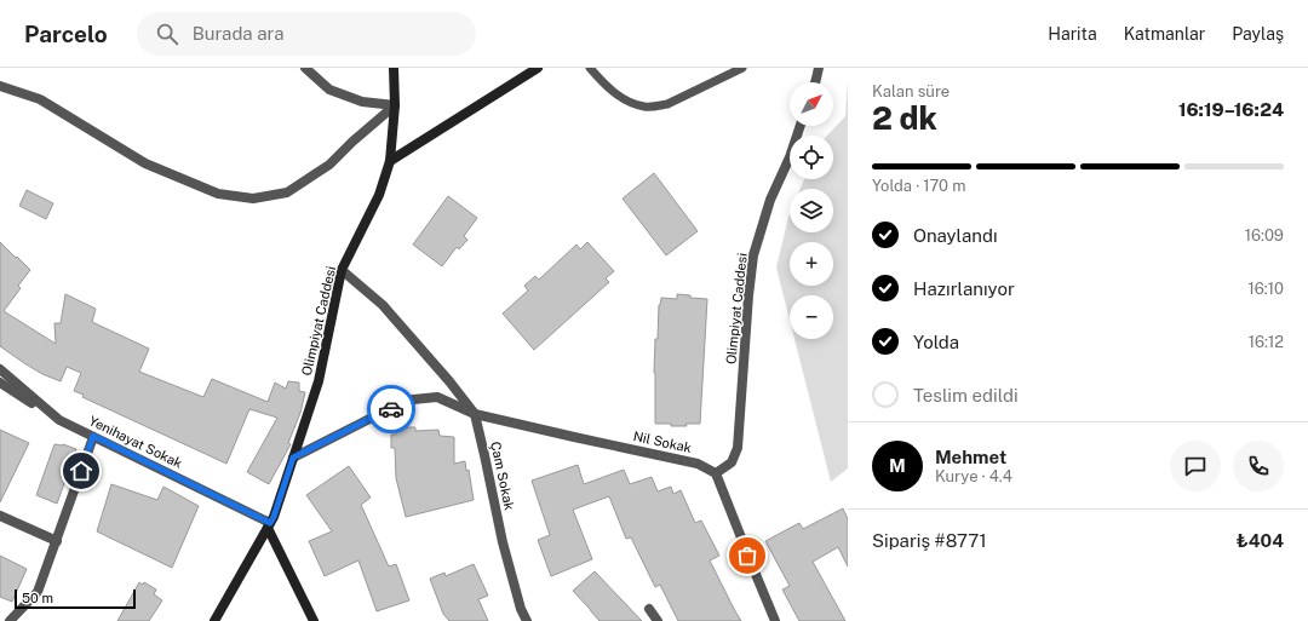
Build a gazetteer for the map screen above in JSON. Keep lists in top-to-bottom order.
{
  "streets": {
    "main road": ["Olimpiyat Caddesi"],
    "street": ["Yenihayat Sokak", "Nil Sokak", "Çam Sokak"]
  },
  "crossings": [
    ["Olimpiyat Caddesi", "Yenihayat Sokak"],
    ["Olimpiyat Caddesi", "Nil Sokak"],
    ["Olimpiyat Caddesi", "Çam Sokak"],
    ["Nil Sokak", "Çam Sokak"]
  ],
  "scale_bar": "50 m",
  "north": "top right",
  "page": {
    "header": "Parcelo",
    "search": "Burada ara",
    "nav": ["Harita", "Katmanlar", "Paylaş"],
    "heading": ["2 dk", "Kalan süre", "16:19–16:24"],
    "panel": [
      "Mehmet",
      "Kurye · 4.4",
      "Sipariş #8771",
      "₺404"
    ],
    "map_buttons": ["+", "−"],
    "bar": "Yolda · 170 m",
    "list": [
      ["Onaylandı", "16:09"],
      ["Hazırlanıyor", "16:10"],
      ["Yolda", "16:12"],
      "Teslim edildi"
    ],
    "round": "M",
    "scale": "50 m"
  }
}
